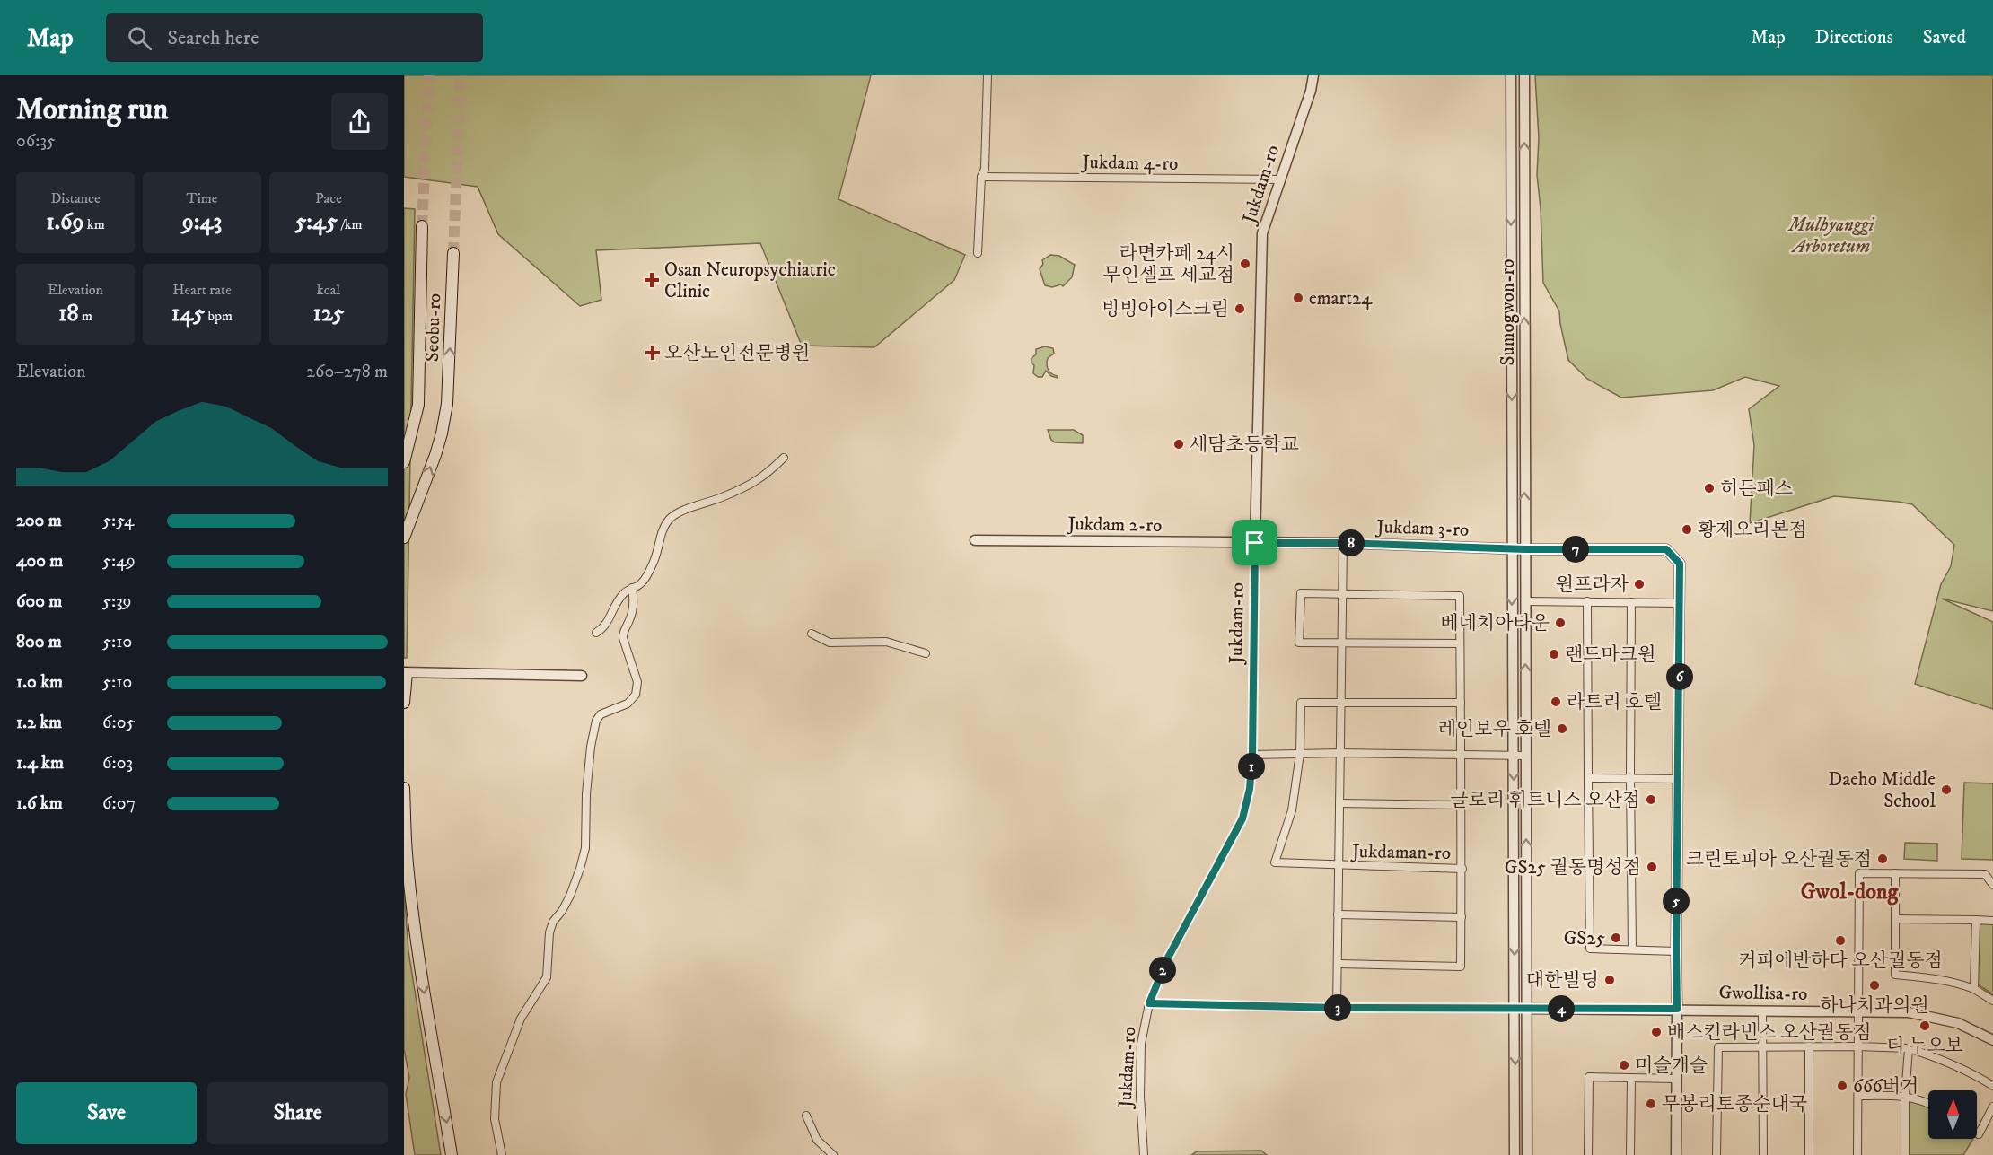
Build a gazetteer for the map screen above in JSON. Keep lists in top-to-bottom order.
{
  "streets": {
    "main road": ["Seobu-ro"],
    "street": [
      "Jukdam 4-ro",
      "Jukdam-ro",
      "Sumogwon-ro",
      "Jukdam 2-ro",
      "Jukdam 3-ro",
      "Jukdaman-ro",
      "Gwollisa-ro"
    ]
  },
  "crossings": [
    ["Jukdam 4-ro", "Jukdam-ro"],
    ["Jukdam-ro", "Jukdam 2-ro"],
    ["Jukdam-ro", "Jukdam 3-ro"],
    ["Sumogwon-ro", "Jukdam 3-ro"],
    ["Sumogwon-ro", "Gwollisa-ro"],
    ["Jukdam 2-ro", "Jukdam 3-ro"],
    ["Jukdam 3-ro", "Jukdaman-ro"],
    ["Jukdam 3-ro", "Gwollisa-ro"]
  ],
  "districts": ["Gwol-dong"],
  "parks": ["Mulhyanggi Arboretum"],
  "places": {
    "other": [
      "라면카페 24시 무인셀프 세교점",
      "emart24",
      "빙빙아이스크림",
      "세담초등학교",
      "히든패스",
      "황제오리본점",
      "원프라자",
      "베네치아타운",
      "랜드마크원",
      "라트리 호텔",
      "레인보우 호텔",
      "Daeho Middle School",
      "글로리 휘트니스 오산점",
      "크린토피아 오산궐동점",
      "GS25 궐동명성점",
      "GS25",
      "커피에반하다 오산궐동점",
      "대한빌딩",
      "하나치과의원",
      "디 누오보",
      "배스킨라빈스 오산궐동점",
      "머슬캐슬",
      "666버거",
      "무봉리토종순대국"
    ],
    "health": ["Osan Neuropsychiatric Clinic", "오산노인전문병원"]
  },
  "north": "top",
  "page": {
    "header": "Map",
    "search": "Search here",
    "nav": ["Map", "Directions", "Saved"],
    "heading": ["Morning run", "06:35"],
    "stats": [
      ["Distance", "1.69 km"],
      ["Time", "9:43"],
      ["Pace", "5:45 /km"],
      ["Elevation", "18 m"],
      ["Heart rate", "145 bpm"],
      ["kcal", "125"]
    ],
    "chart": ["Elevation", "260–278 m"],
    "list": [
      {
        "name": "200 m",
        "note": "5:54"
      },
      {
        "name": "400 m",
        "note": "5:49"
      },
      {
        "name": "600 m",
        "note": "5:39"
      },
      {
        "name": "800 m",
        "note": "5:10"
      },
      {
        "name": "1.0 km",
        "note": "5:10"
      },
      {
        "name": "1.2 km",
        "note": "6:05"
      },
      {
        "name": "1.4 km",
        "note": "6:03"
      },
      {
        "name": "1.6 km",
        "note": "6:07"
      }
    ],
    "pins": [
      "8",
      "7",
      "6",
      "1",
      "5",
      "2",
      "3",
      "4"
    ],
    "buttons": ["Save", "Share"]
  }
}
